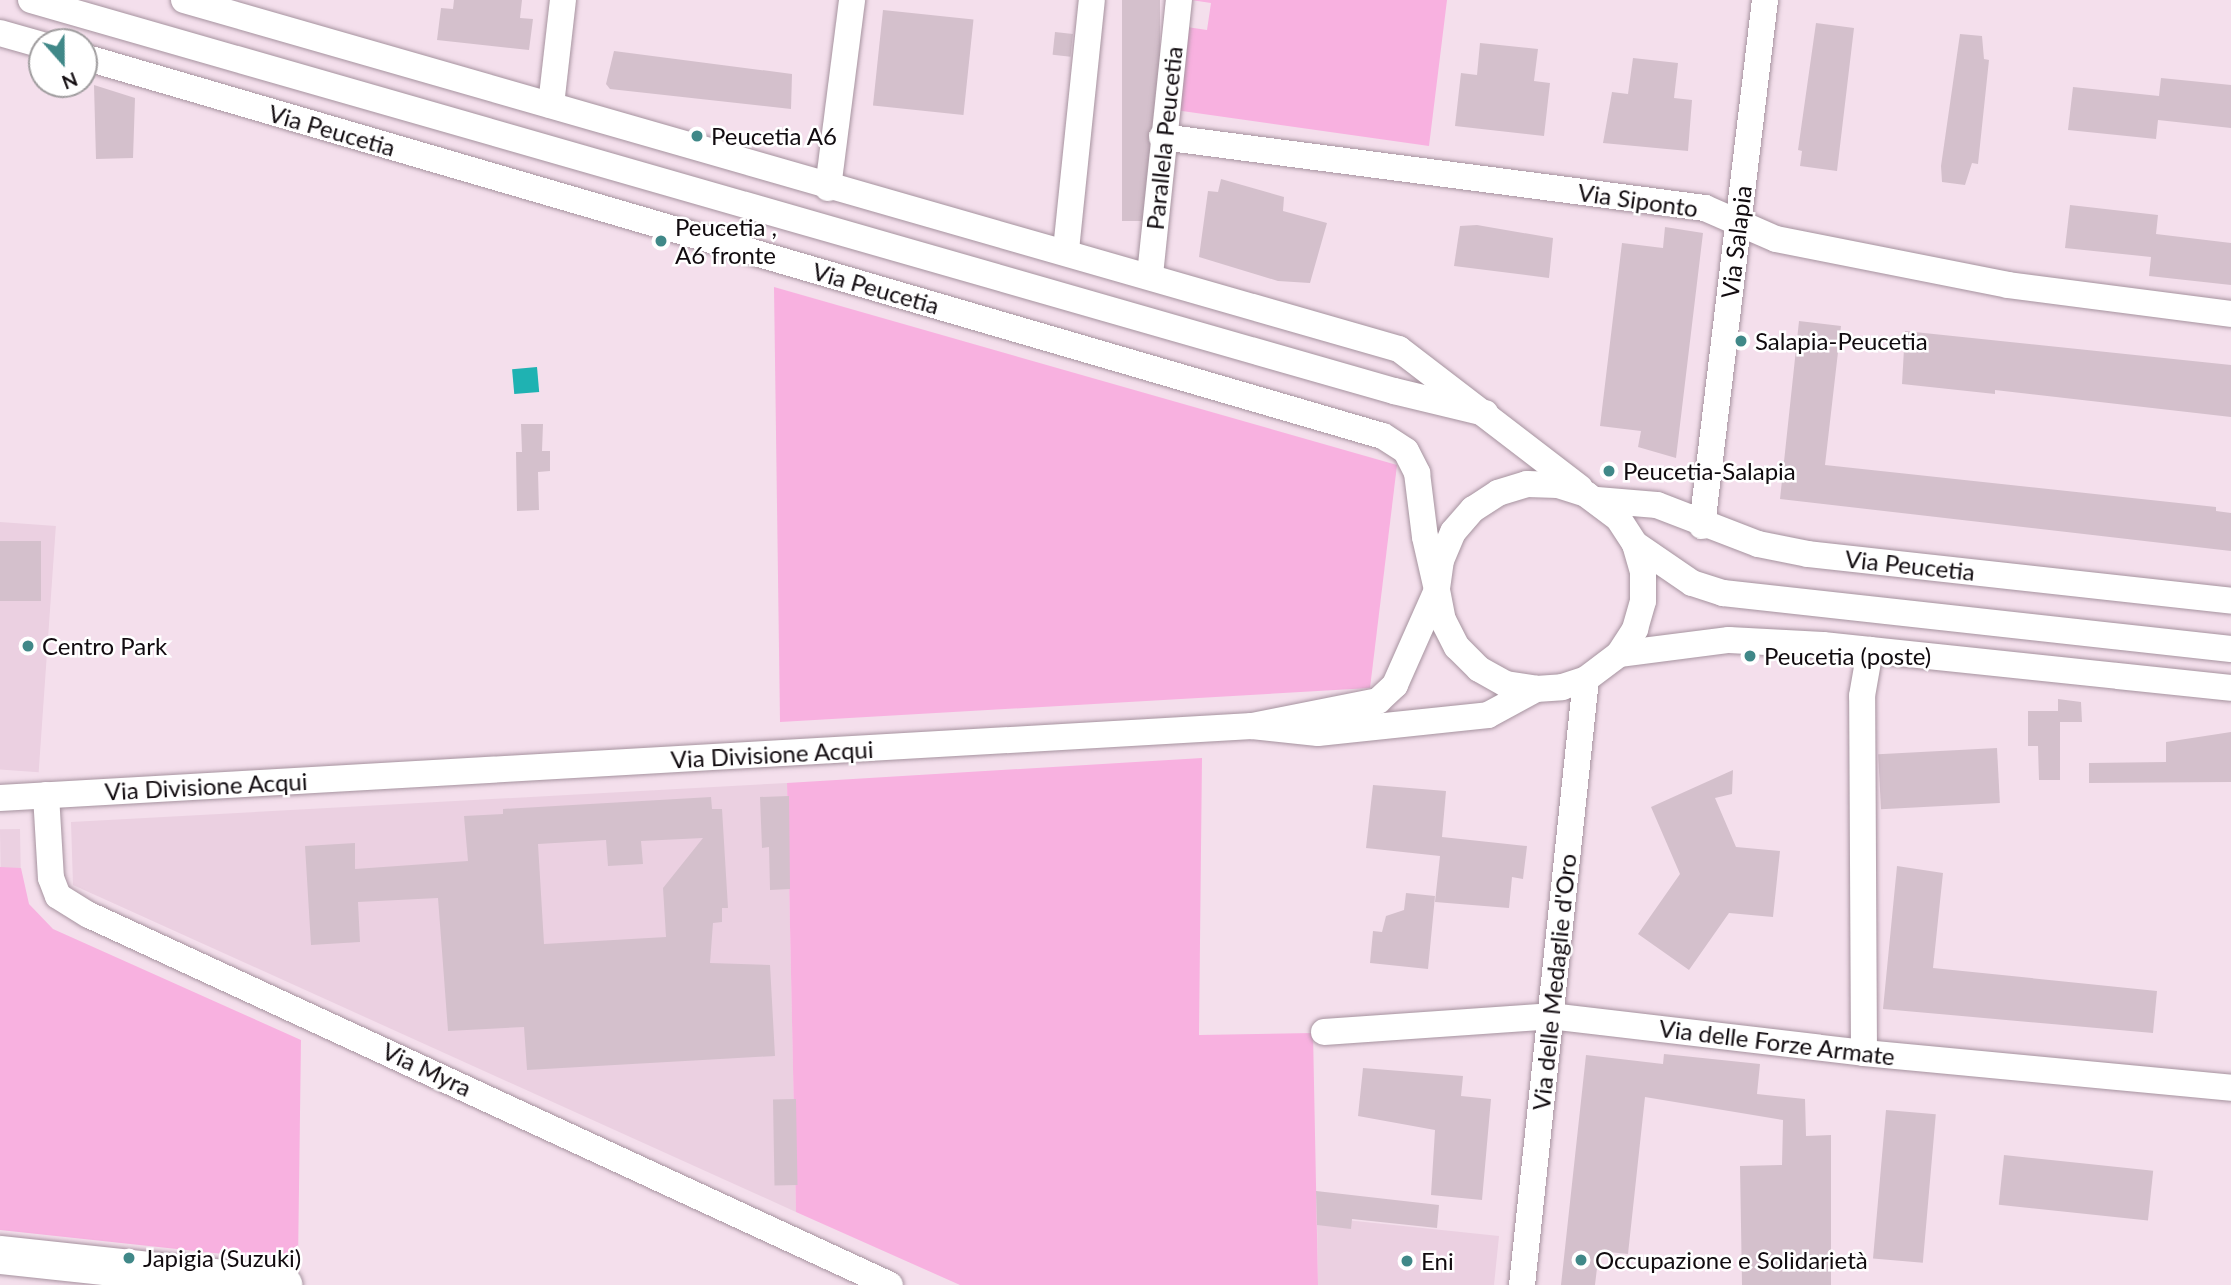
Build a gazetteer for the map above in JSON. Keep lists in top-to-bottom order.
{
  "streets": {
    "street": [
      "Via Peucetia",
      "Parallela Peucetia",
      "Via Siponto",
      "Via Salapia",
      "Via Divisione Acqui",
      "Via delle Medaglie d'Oro",
      "Via delle Forze Armate",
      "Via Myra"
    ]
  },
  "crossings": [
    ["Via Peucetia", "Parallela Peucetia"],
    ["Via Peucetia", "Via Salapia"],
    ["Via Peucetia", "Via Divisione Acqui"],
    ["Via Peucetia", "Via delle Medaglie d'Oro"],
    ["Parallela Peucetia", "Via Siponto"],
    ["Via Siponto", "Via Salapia"],
    ["Via Divisione Acqui", "Via delle Medaglie d'Oro"],
    ["Via Divisione Acqui", "Via Myra"],
    ["Via delle Medaglie d'Oro", "Via delle Forze Armate"]
  ],
  "places": [
    "Peucetia A6",
    "Peucetia , A6 fronte",
    "Salapia-Peucetia",
    "Peucetia-Salapia",
    "Centro Park",
    "Peucetia (poste)",
    "Japigia (Suzuki)",
    "Occupazione e Solidarietà",
    "Eni"
  ],
  "north": "bottom"
}
